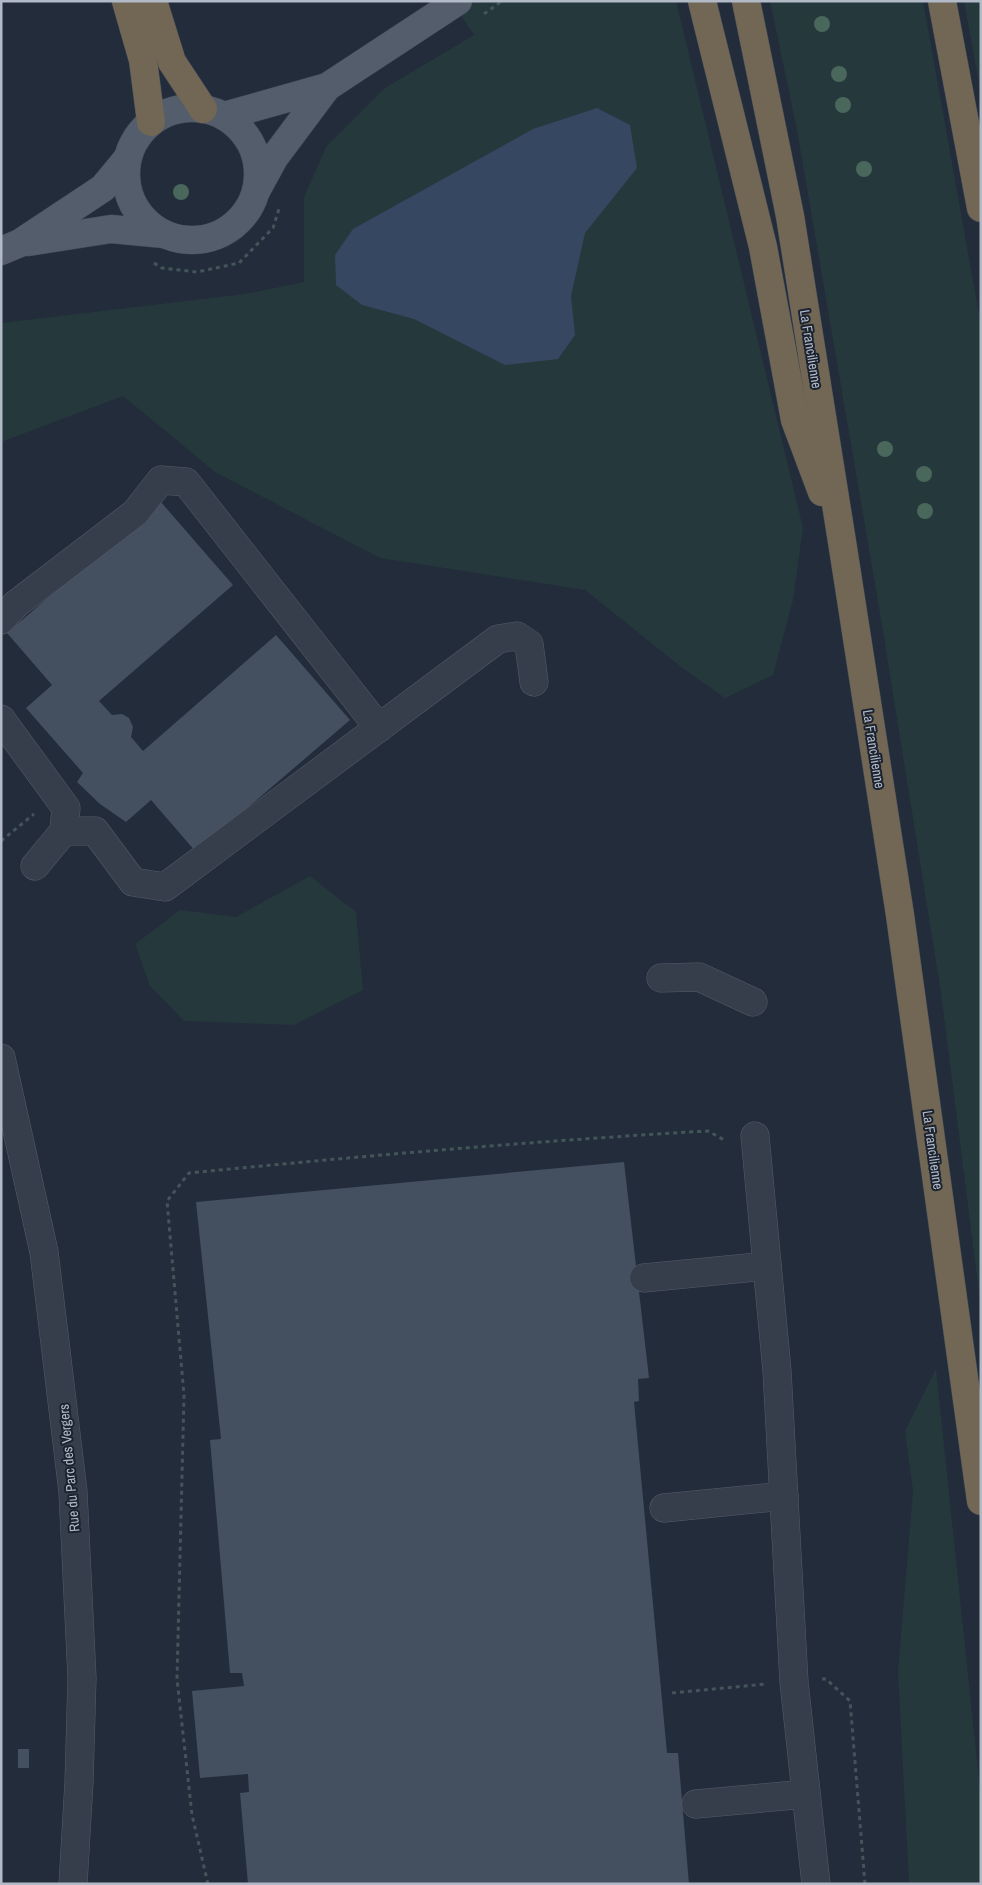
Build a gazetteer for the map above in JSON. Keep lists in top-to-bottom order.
{
  "streets": {
    "highway": ["La Francilienne"],
    "street": ["Rue du Parc des Vergers"]
  }
}
